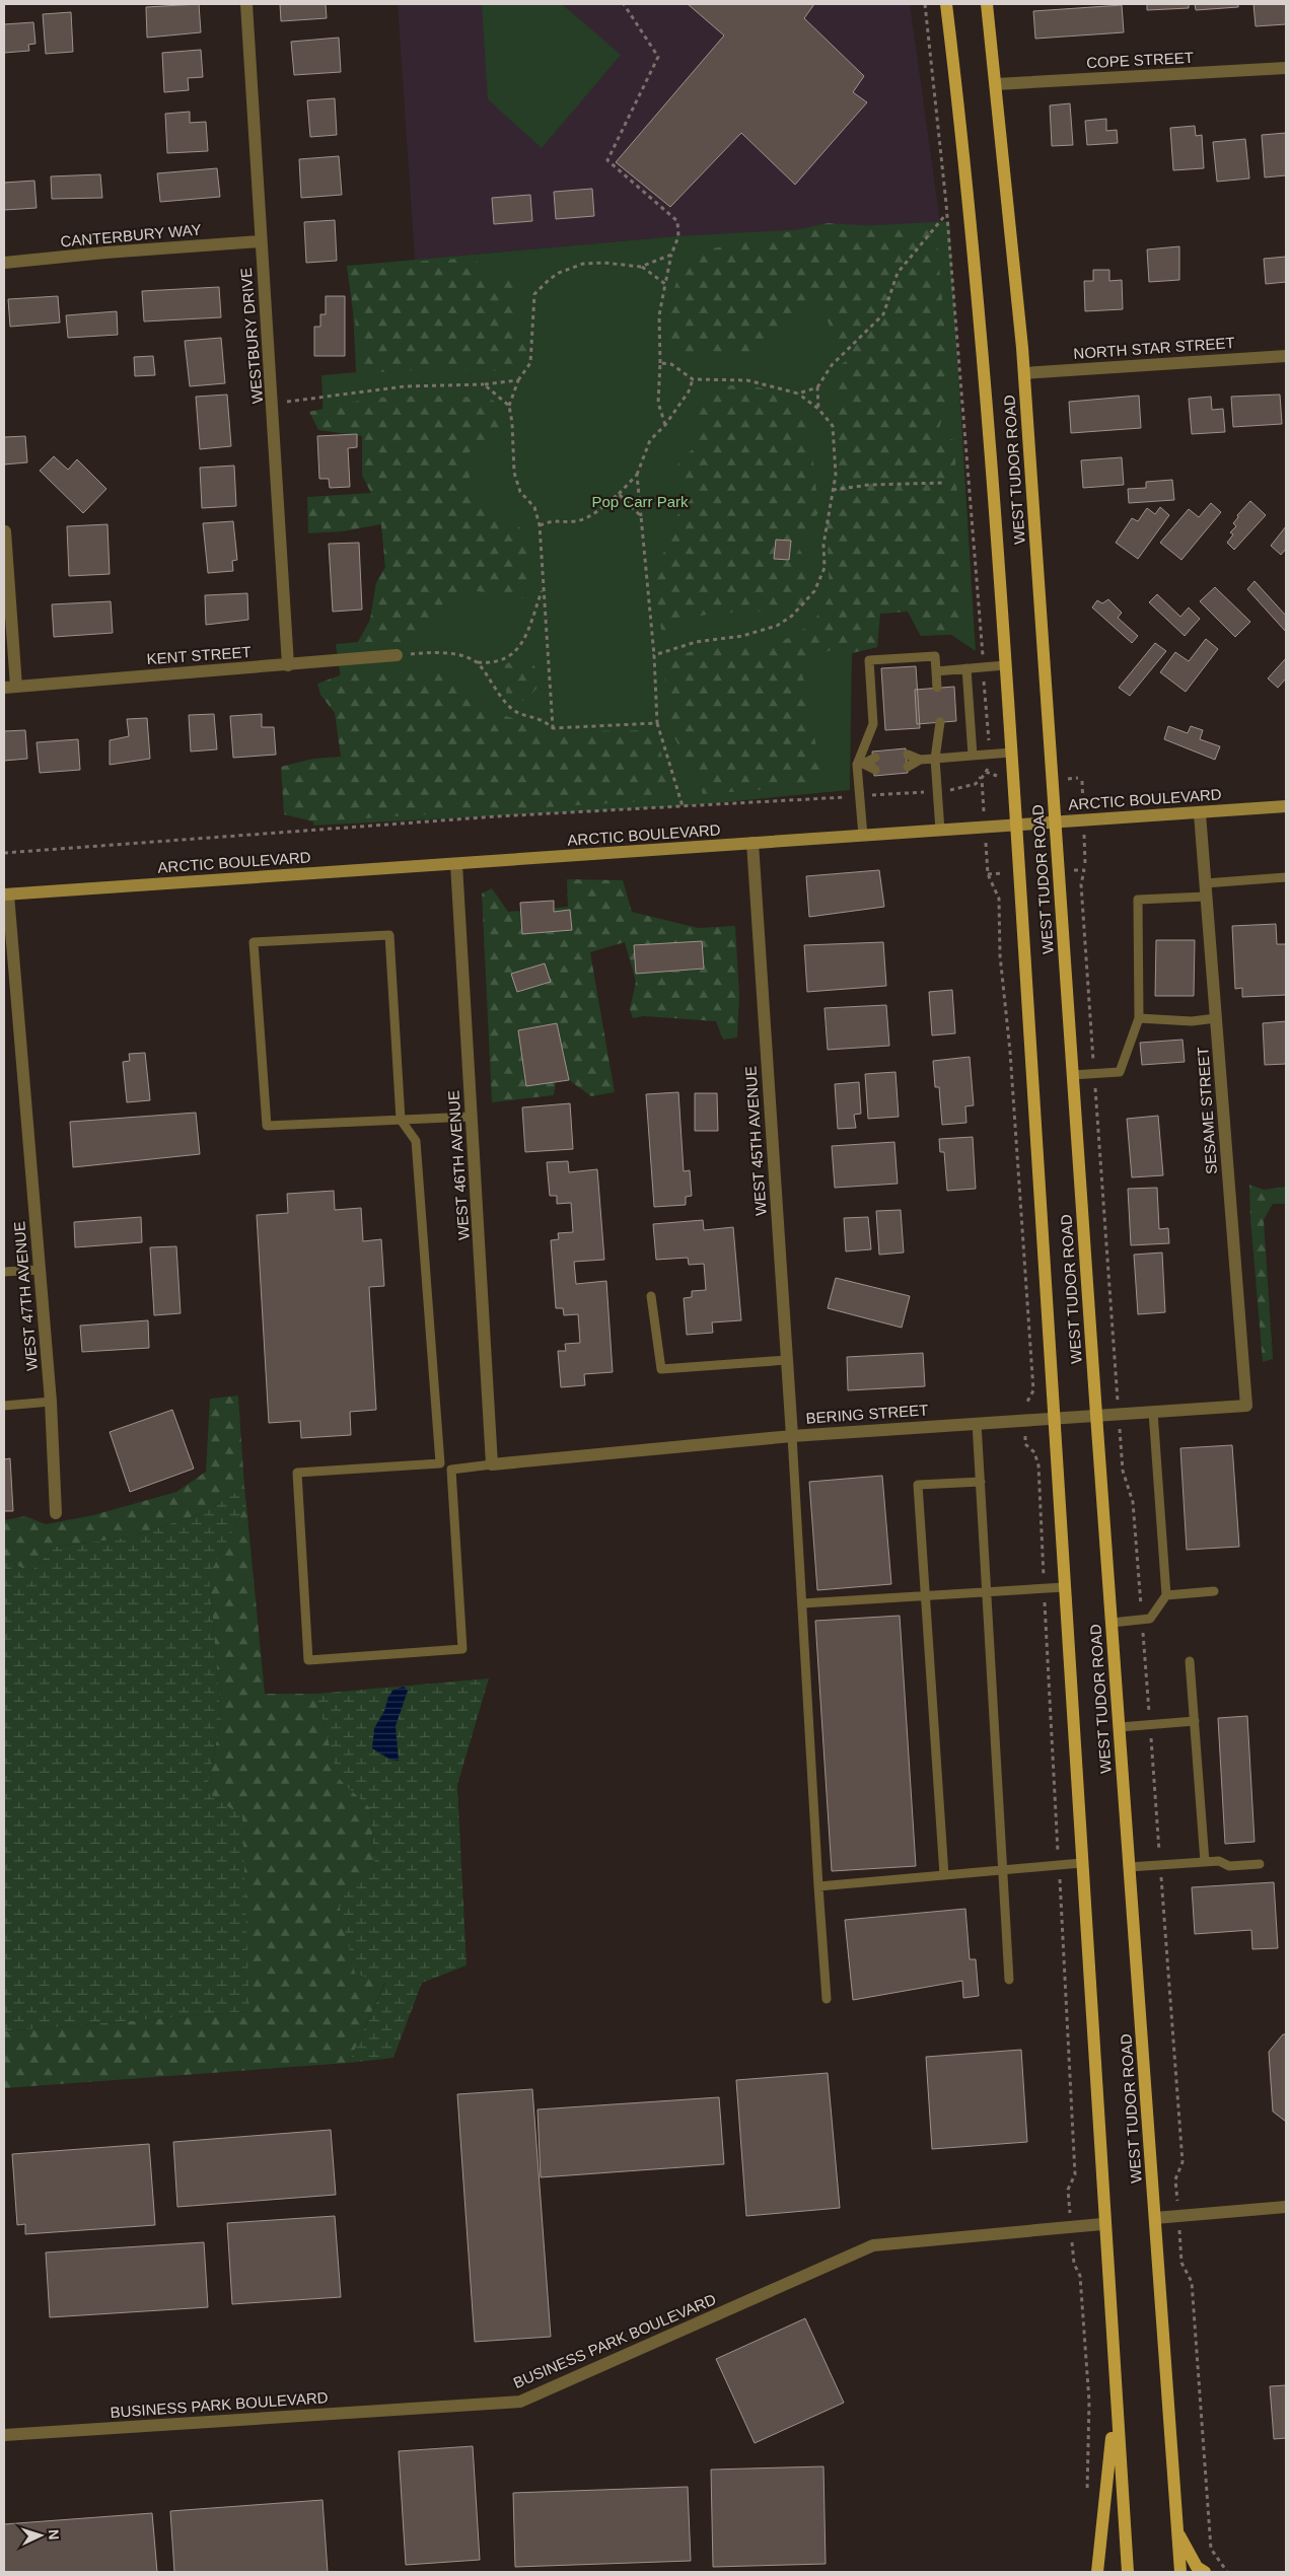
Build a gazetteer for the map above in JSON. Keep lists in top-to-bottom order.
{
  "streets": {
    "main road": ["WEST TUDOR ROAD", "ARCTIC BOULEVARD"],
    "street": [
      "COPE STREET",
      "CANTERBURY WAY",
      "WESTBURY DRIVE",
      "NORTH STAR STREET",
      "KENT STREET",
      "SESAME STREET",
      "WEST 45TH AVENUE",
      "WEST 46TH AVENUE",
      "WEST 47TH AVENUE",
      "BERING STREET",
      "BUSINESS PARK BOULEVARD"
    ]
  },
  "crossings": [
    ["COPE STREET", "WEST TUDOR ROAD"],
    ["CANTERBURY WAY", "WESTBURY DRIVE"],
    ["WESTBURY DRIVE", "KENT STREET"],
    ["NORTH STAR STREET", "WEST TUDOR ROAD"],
    ["WEST TUDOR ROAD", "ARCTIC BOULEVARD"],
    ["WEST TUDOR ROAD", "BERING STREET"],
    ["WEST TUDOR ROAD", "BUSINESS PARK BOULEVARD"],
    ["ARCTIC BOULEVARD", "SESAME STREET"],
    ["ARCTIC BOULEVARD", "WEST 45TH AVENUE"],
    ["ARCTIC BOULEVARD", "WEST 46TH AVENUE"],
    ["ARCTIC BOULEVARD", "WEST 47TH AVENUE"],
    ["SESAME STREET", "BERING STREET"],
    ["WEST 45TH AVENUE", "BERING STREET"],
    ["WEST 46TH AVENUE", "BERING STREET"]
  ],
  "parks": ["Pop Carr Park"],
  "north": "right"
}
